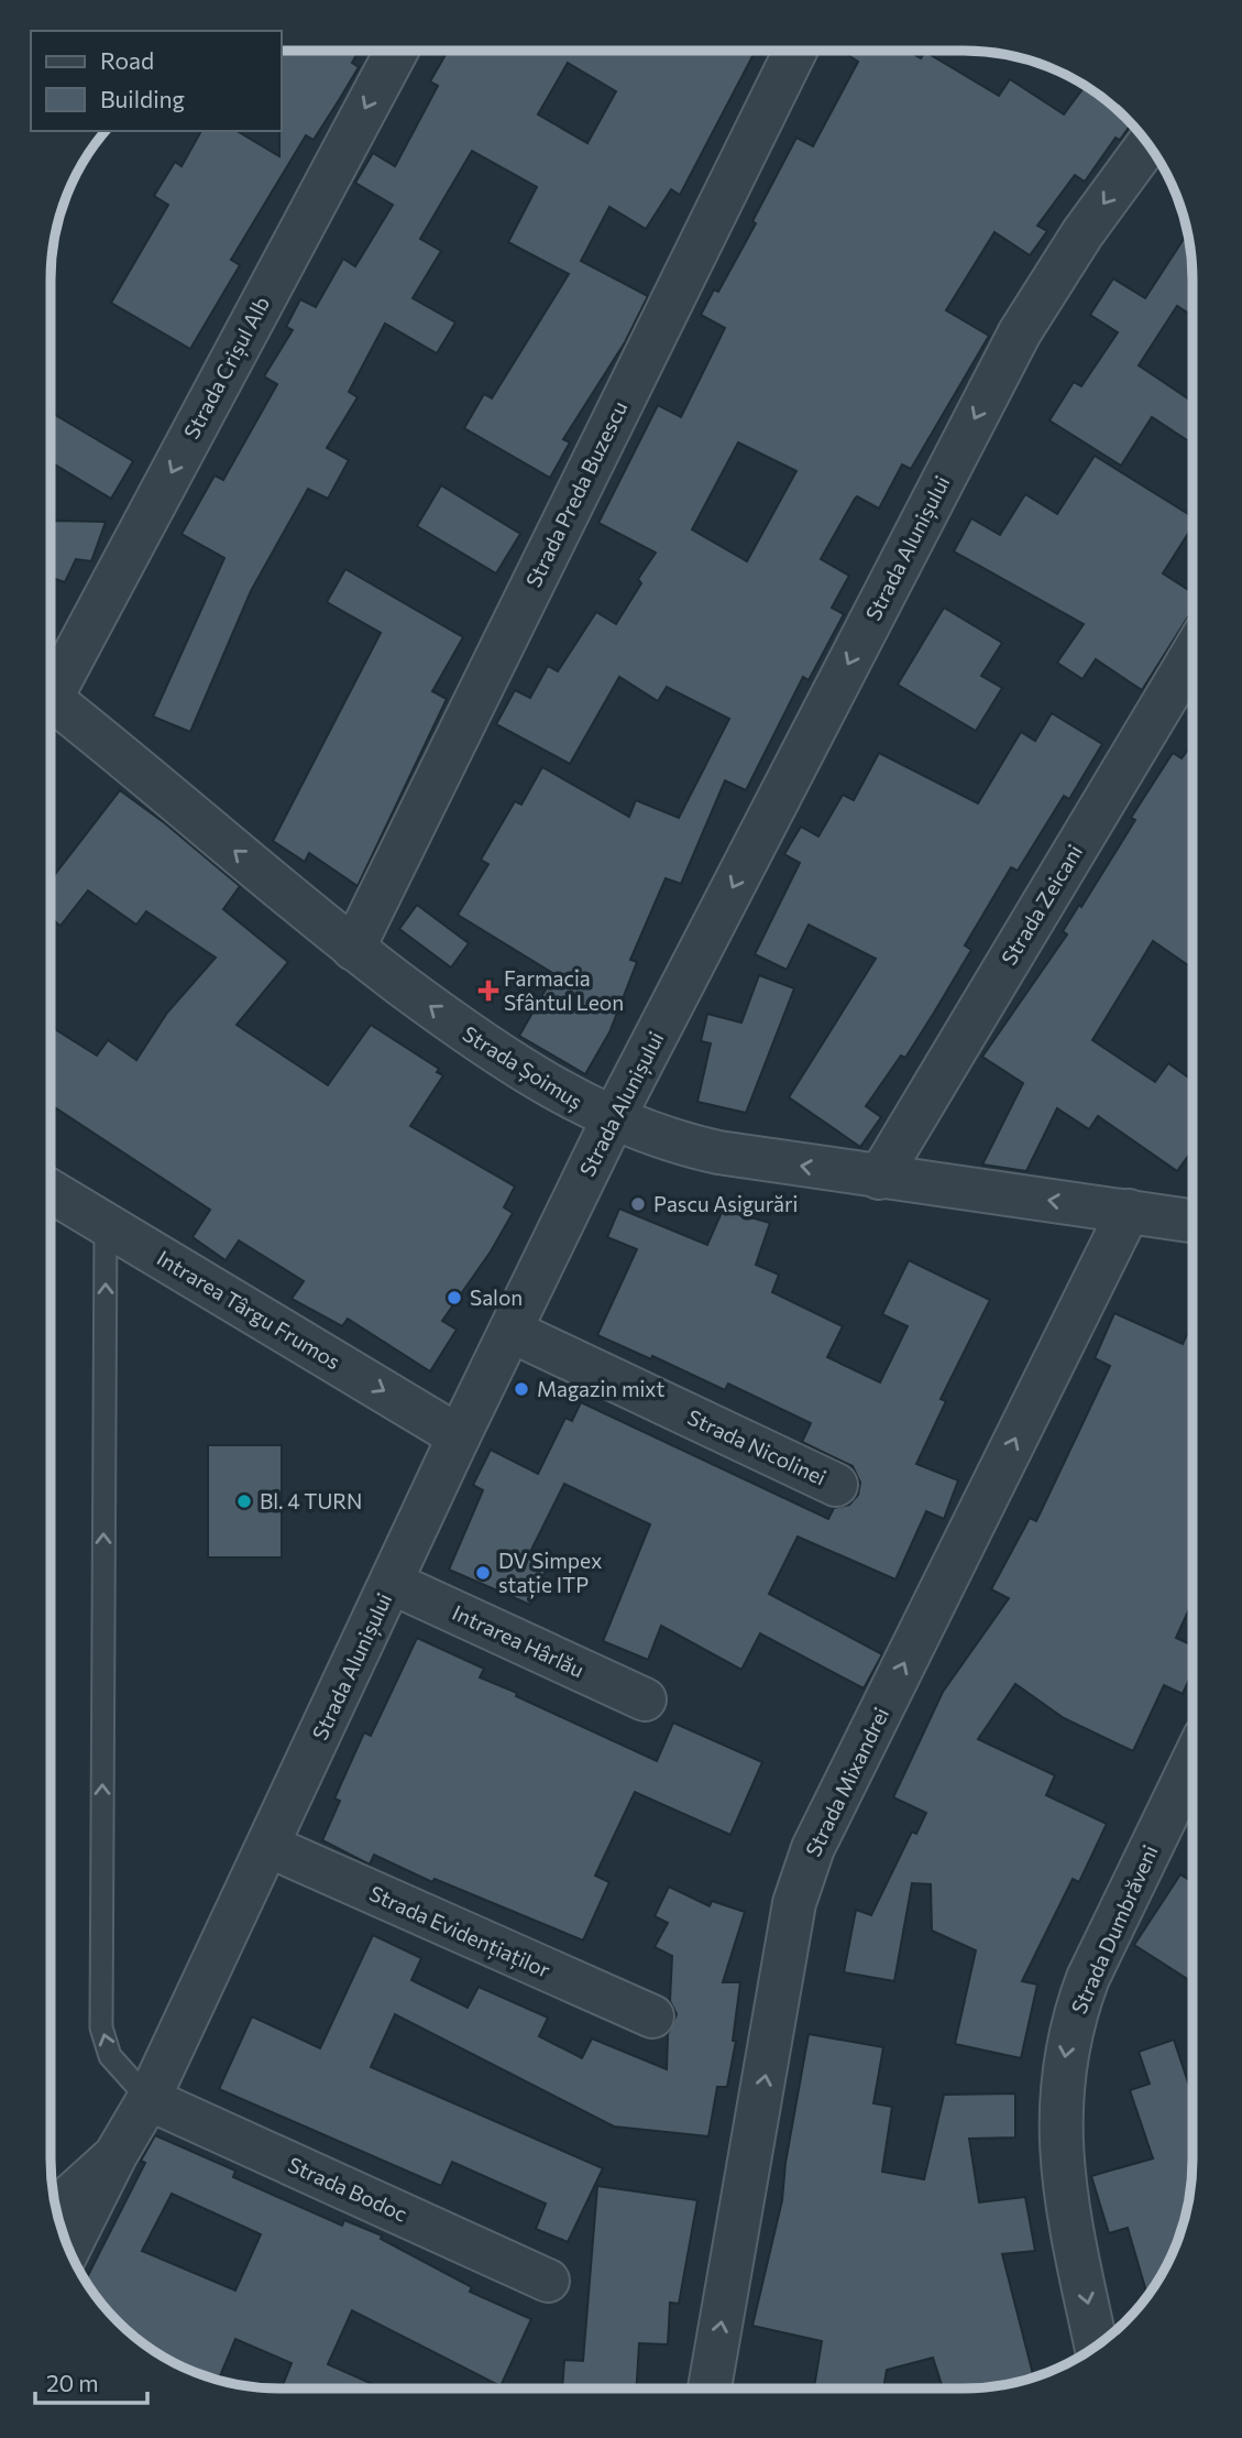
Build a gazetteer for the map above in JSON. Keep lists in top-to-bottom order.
{
  "streets": {
    "street": [
      "Strada Crișul Alb",
      "Strada Preda Buzescu",
      "Strada Alunișului",
      "Strada Zeicani",
      "Strada Șoimuș",
      "Intrarea Târgu Frumos",
      "Strada Nicolinei",
      "Intrarea Hârlău",
      "Strada Mixandrei",
      "Strada Dumbrăveni",
      "Strada Evidențiaților",
      "Strada Bodoc"
    ]
  },
  "crossings": [
    ["Strada Preda Buzescu", "Strada Șoimuș"],
    ["Strada Alunișului", "Strada Șoimuș"],
    ["Strada Alunișului", "Intrarea Târgu Frumos"],
    ["Strada Alunișului", "Strada Nicolinei"],
    ["Strada Alunișului", "Intrarea Hârlău"],
    ["Strada Alunișului", "Strada Evidențiaților"],
    ["Strada Alunișului", "Strada Bodoc"],
    ["Strada Zeicani", "Strada Șoimuș"],
    ["Strada Șoimuș", "Strada Mixandrei"]
  ],
  "one_way": [
    "Strada Crișul Alb",
    "Strada Alunișului",
    "Strada Șoimuș",
    "Intrarea Târgu Frumos",
    "Strada Mixandrei",
    "Strada Dumbrăveni"
  ],
  "places": {
    "health": ["Farmacia Sfântul Leon"],
    "other": [
      "Pascu Asigurări",
      "Salon",
      "Magazin mixt",
      "Bl. 4 TURN",
      "DV Simpex stație ITP"
    ]
  },
  "legend": ["Road", "Building"],
  "scale_bar": "20 m"
}
